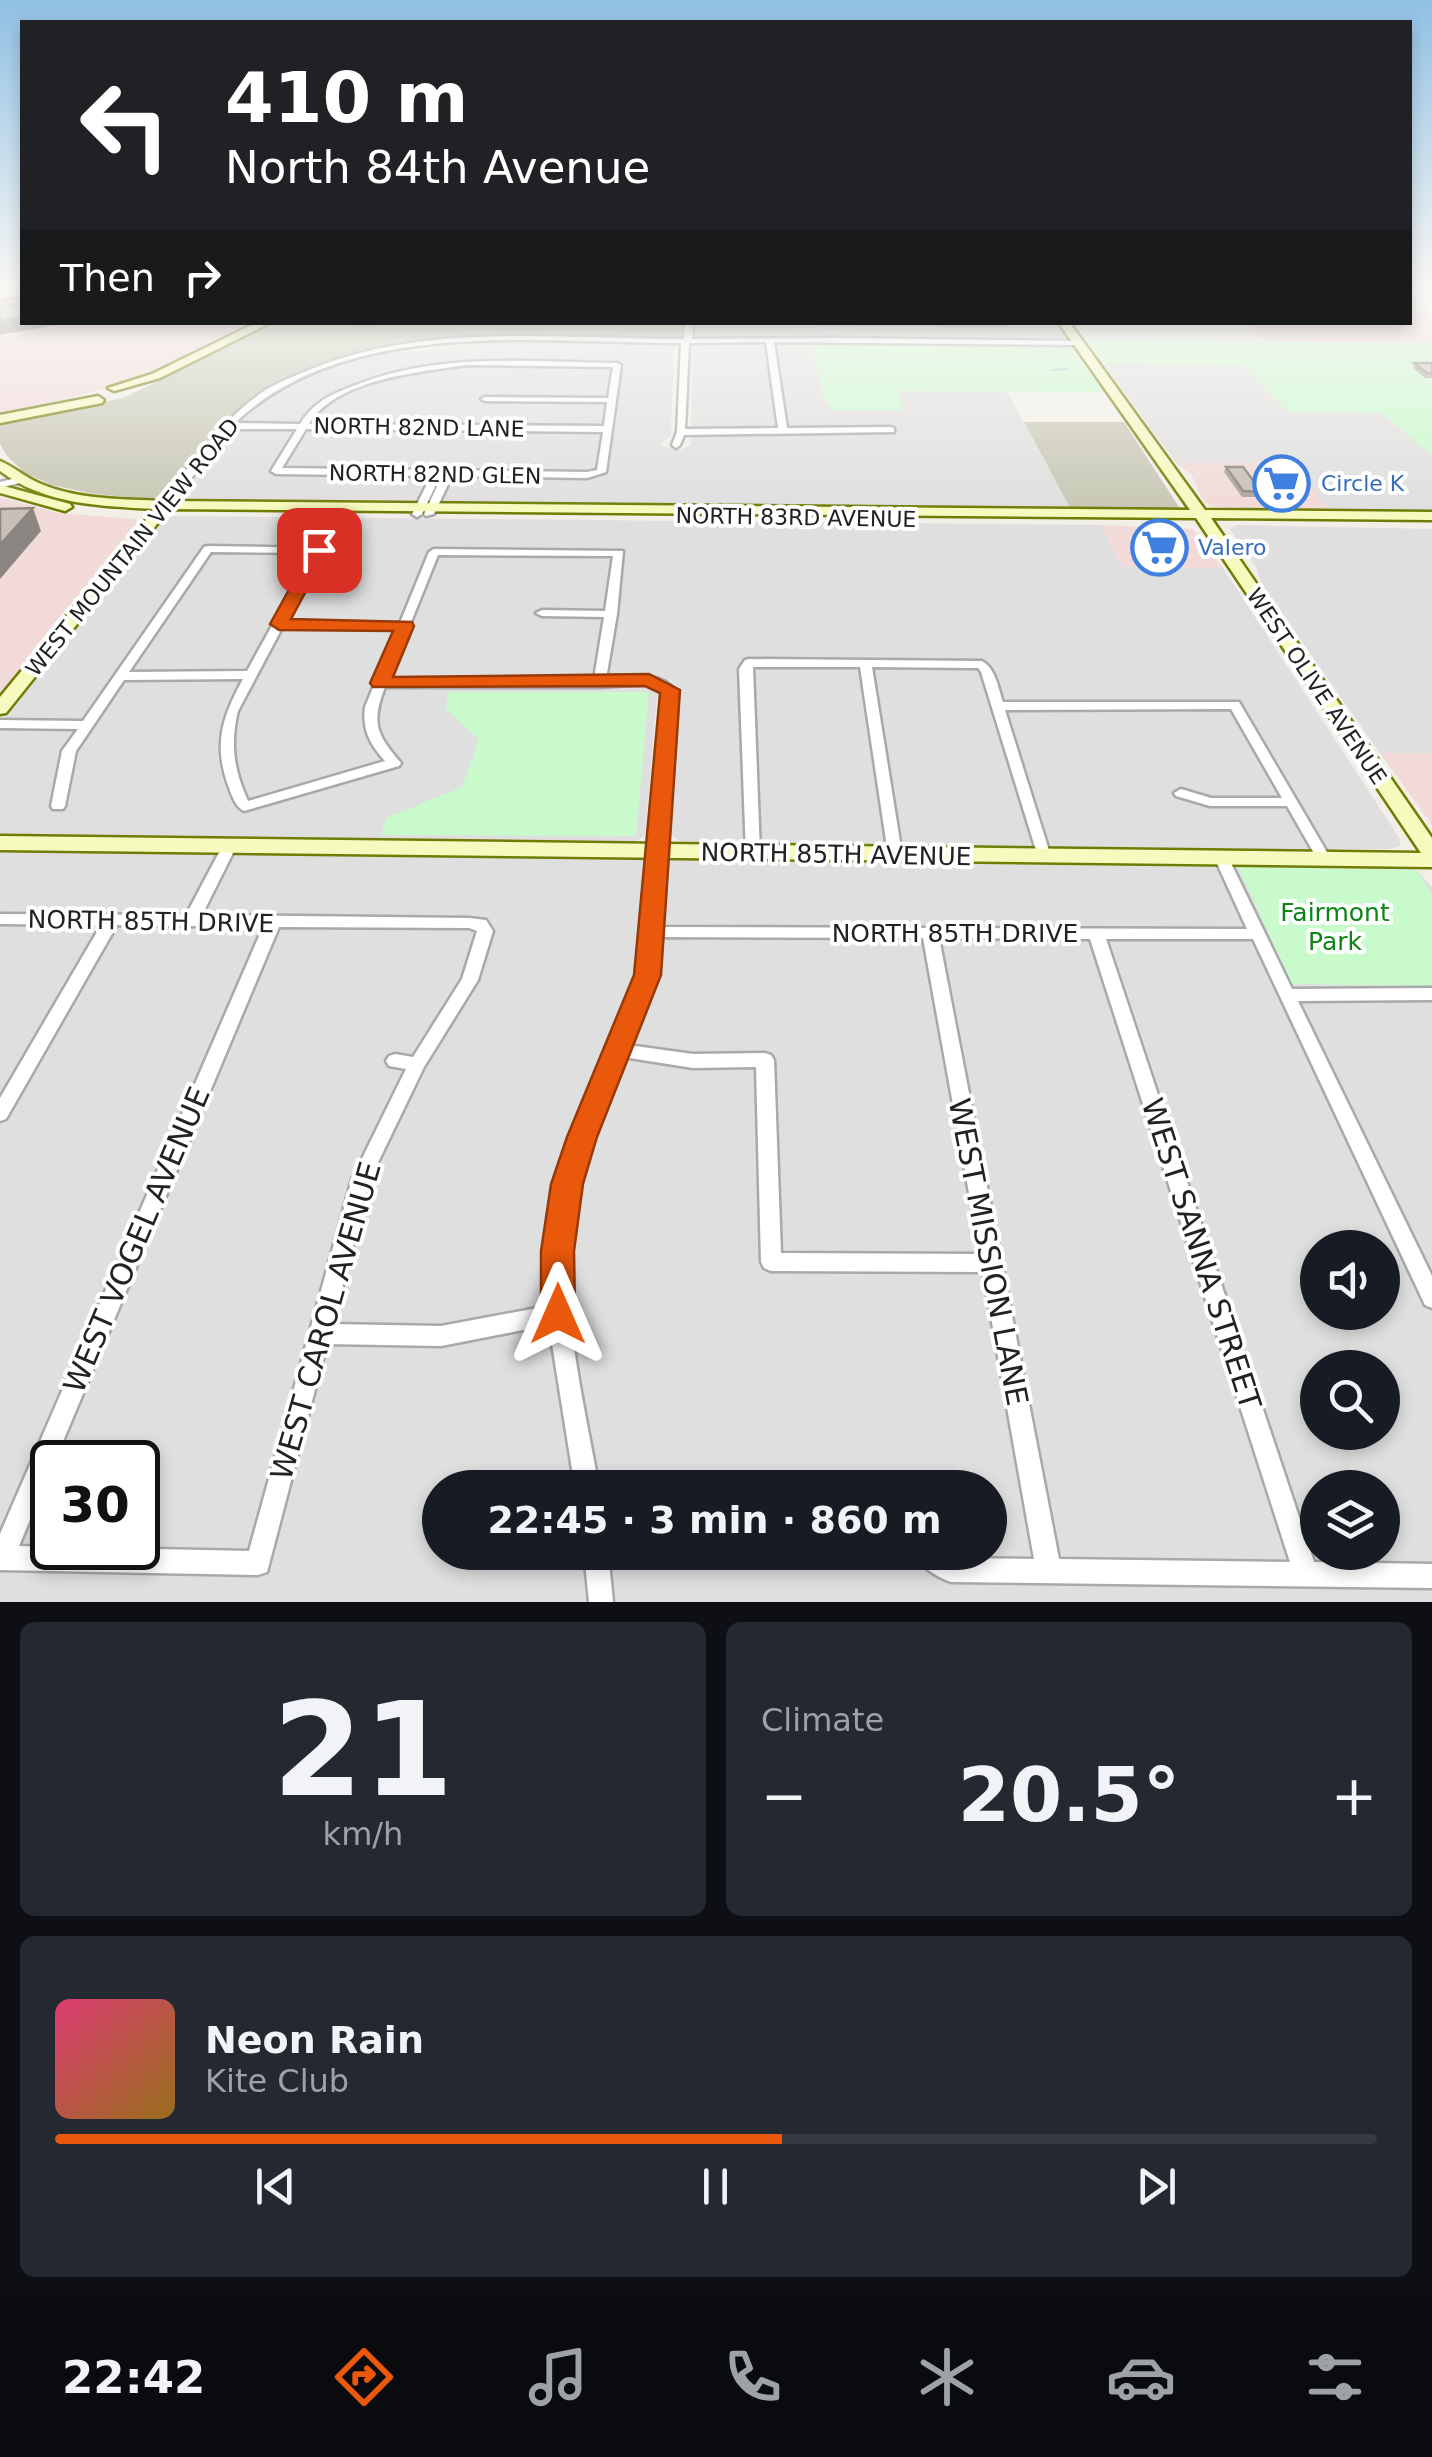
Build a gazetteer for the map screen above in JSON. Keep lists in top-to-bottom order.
{
  "streets": {
    "main road": [
      "NORTH 83RD AVENUE",
      "WEST MOUNTAIN VIEW ROAD",
      "WEST OLIVE AVENUE",
      "NORTH 85TH AVENUE"
    ],
    "street": [
      "NORTH 82ND LANE",
      "NORTH 82ND GLEN",
      "NORTH 85TH DRIVE",
      "WEST VOGEL AVENUE",
      "WEST MISSION LANE",
      "WEST SANNA STREET",
      "WEST CAROL AVENUE"
    ]
  },
  "crossings": [
    ["NORTH 82ND LANE", "NORTH 82ND GLEN"],
    ["NORTH 82ND LANE", "WEST MOUNTAIN VIEW ROAD"],
    ["NORTH 83RD AVENUE", "WEST MOUNTAIN VIEW ROAD"],
    ["NORTH 83RD AVENUE", "WEST OLIVE AVENUE"],
    ["WEST OLIVE AVENUE", "NORTH 85TH AVENUE"],
    ["NORTH 85TH DRIVE", "WEST VOGEL AVENUE"],
    ["NORTH 85TH DRIVE", "WEST MISSION LANE"],
    ["NORTH 85TH DRIVE", "WEST SANNA STREET"],
    ["NORTH 85TH DRIVE", "WEST CAROL AVENUE"],
    ["WEST VOGEL AVENUE", "WEST CAROL AVENUE"]
  ],
  "parks": ["Fairmont Park"],
  "places": {
    "supermarket": ["Circle K", "Valero"]
  },
  "page": {
    "turn": ["410 m", "North 84th Avenue"],
    "then": "Then",
    "limit": "30",
    "trip": "22:45 · 3 min · 860 m",
    "tile": [
      ["21", "km/h"],
      "Climate"
    ],
    "heat": ["−", "20.5°", "+"],
    "song": ["Neon Rain", "Kite Club"],
    "tabs": "22:42"
  }
}
